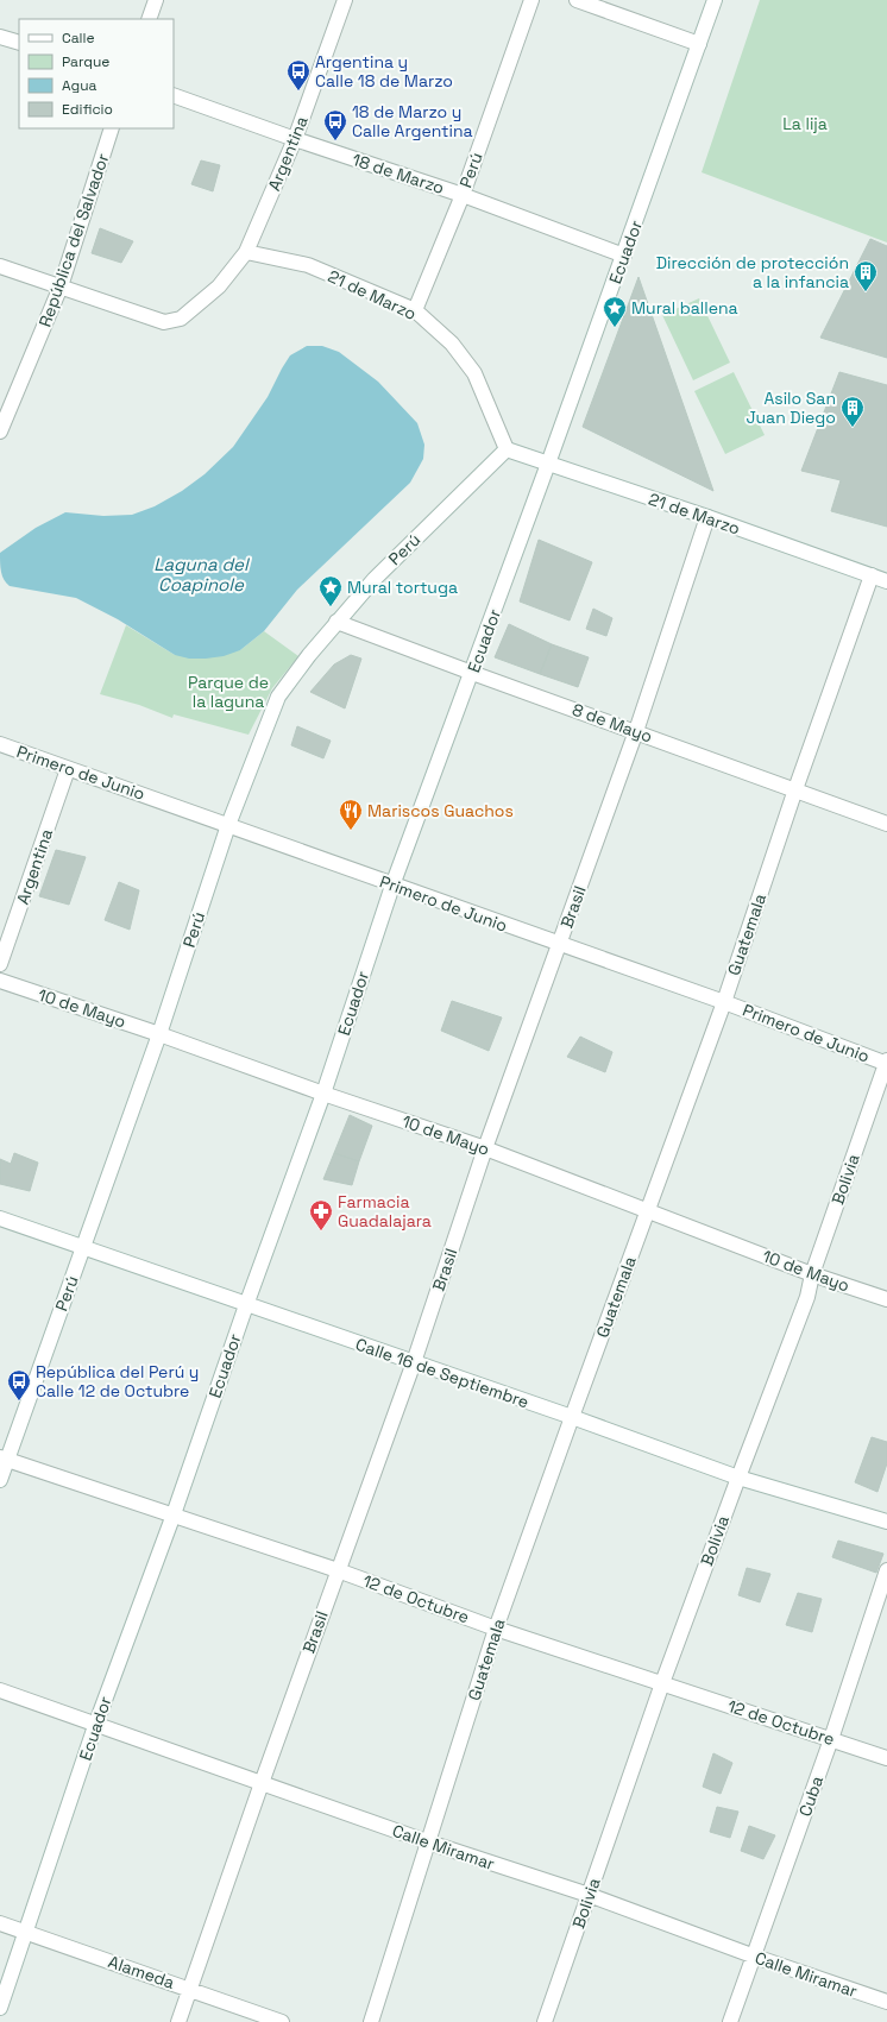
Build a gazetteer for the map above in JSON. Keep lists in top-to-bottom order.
{
  "streets": {
    "street": [
      "Argentina",
      "Perú",
      "18 de Marzo",
      "República del Salvador",
      "Ecuador",
      "21 de Marzo",
      "8 de Mayo",
      "Primero de Junio",
      "Brasil",
      "Guatemala",
      "10 de Mayo",
      "Bolivia",
      "Calle 16 de Septiembre",
      "12 de Octubre",
      "Cuba",
      "Calle Miramar",
      "Alameda"
    ]
  },
  "crossings": [
    ["Argentina", "18 de Marzo"],
    ["Argentina", "21 de Marzo"],
    ["Argentina", "Primero de Junio"],
    ["Perú", "18 de Marzo"],
    ["Perú", "21 de Marzo"],
    ["Perú", "8 de Mayo"],
    ["Perú", "Primero de Junio"],
    ["Perú", "10 de Mayo"],
    ["Perú", "Calle 16 de Septiembre"],
    ["Perú", "12 de Octubre"],
    ["18 de Marzo", "Ecuador"],
    ["Ecuador", "21 de Marzo"],
    ["Ecuador", "8 de Mayo"],
    ["Ecuador", "Primero de Junio"],
    ["Ecuador", "10 de Mayo"],
    ["Ecuador", "Calle 16 de Septiembre"],
    ["Ecuador", "12 de Octubre"],
    ["Ecuador", "Calle Miramar"],
    ["Ecuador", "Alameda"],
    ["21 de Marzo", "Brasil"],
    ["21 de Marzo", "Guatemala"],
    ["8 de Mayo", "Brasil"],
    ["8 de Mayo", "Guatemala"],
    ["Primero de Junio", "Brasil"],
    ["Primero de Junio", "Guatemala"],
    ["Primero de Junio", "Bolivia"],
    ["Brasil", "10 de Mayo"],
    ["Brasil", "Calle 16 de Septiembre"],
    ["Brasil", "12 de Octubre"],
    ["Brasil", "Calle Miramar"],
    ["Brasil", "Alameda"],
    ["Guatemala", "10 de Mayo"],
    ["Guatemala", "Calle 16 de Septiembre"],
    ["Guatemala", "12 de Octubre"],
    ["Guatemala", "Calle Miramar"],
    ["10 de Mayo", "Bolivia"],
    ["Bolivia", "Calle 16 de Septiembre"],
    ["Bolivia", "12 de Octubre"],
    ["Bolivia", "Calle Miramar"],
    ["12 de Octubre", "Cuba"],
    ["Cuba", "Calle Miramar"]
  ],
  "water": ["Laguna del Coapinole"],
  "parks": ["La lija", "Parque de la laguna"],
  "places": {
    "bus stop": ["Argentina y Calle 18 de Marzo", "18 de Marzo y Calle Argentina", "República del Perú y Calle 12 de Octubre"],
    "building": ["Dirección de protección a la infancia", "Asilo San Juan Diego"],
    "place": ["Mural ballena", "Mural tortuga"],
    "restaurant": ["Mariscos Guachos"],
    "pharmacy": ["Farmacia Guadalajara"]
  },
  "legend": [
    "Calle",
    "Parque",
    "Agua",
    "Edificio"
  ]
}
